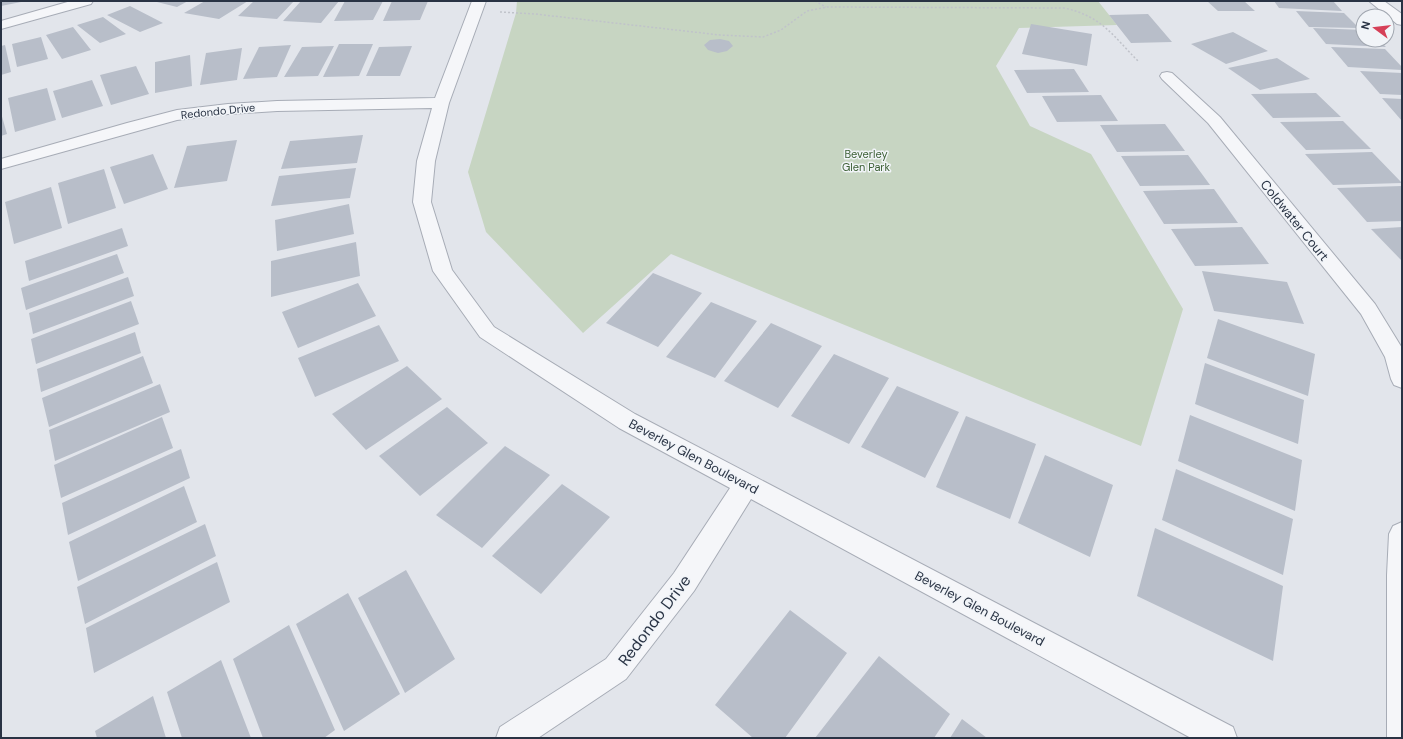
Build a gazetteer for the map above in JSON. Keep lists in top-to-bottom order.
{
  "streets": {
    "street": ["Redondo Drive", "Coldwater Court", "Beverley Glen Boulevard"]
  },
  "crossings": [
    ["Redondo Drive", "Beverley Glen Boulevard"]
  ],
  "parks": ["Beverley Glen Park"],
  "north": "left"
}
